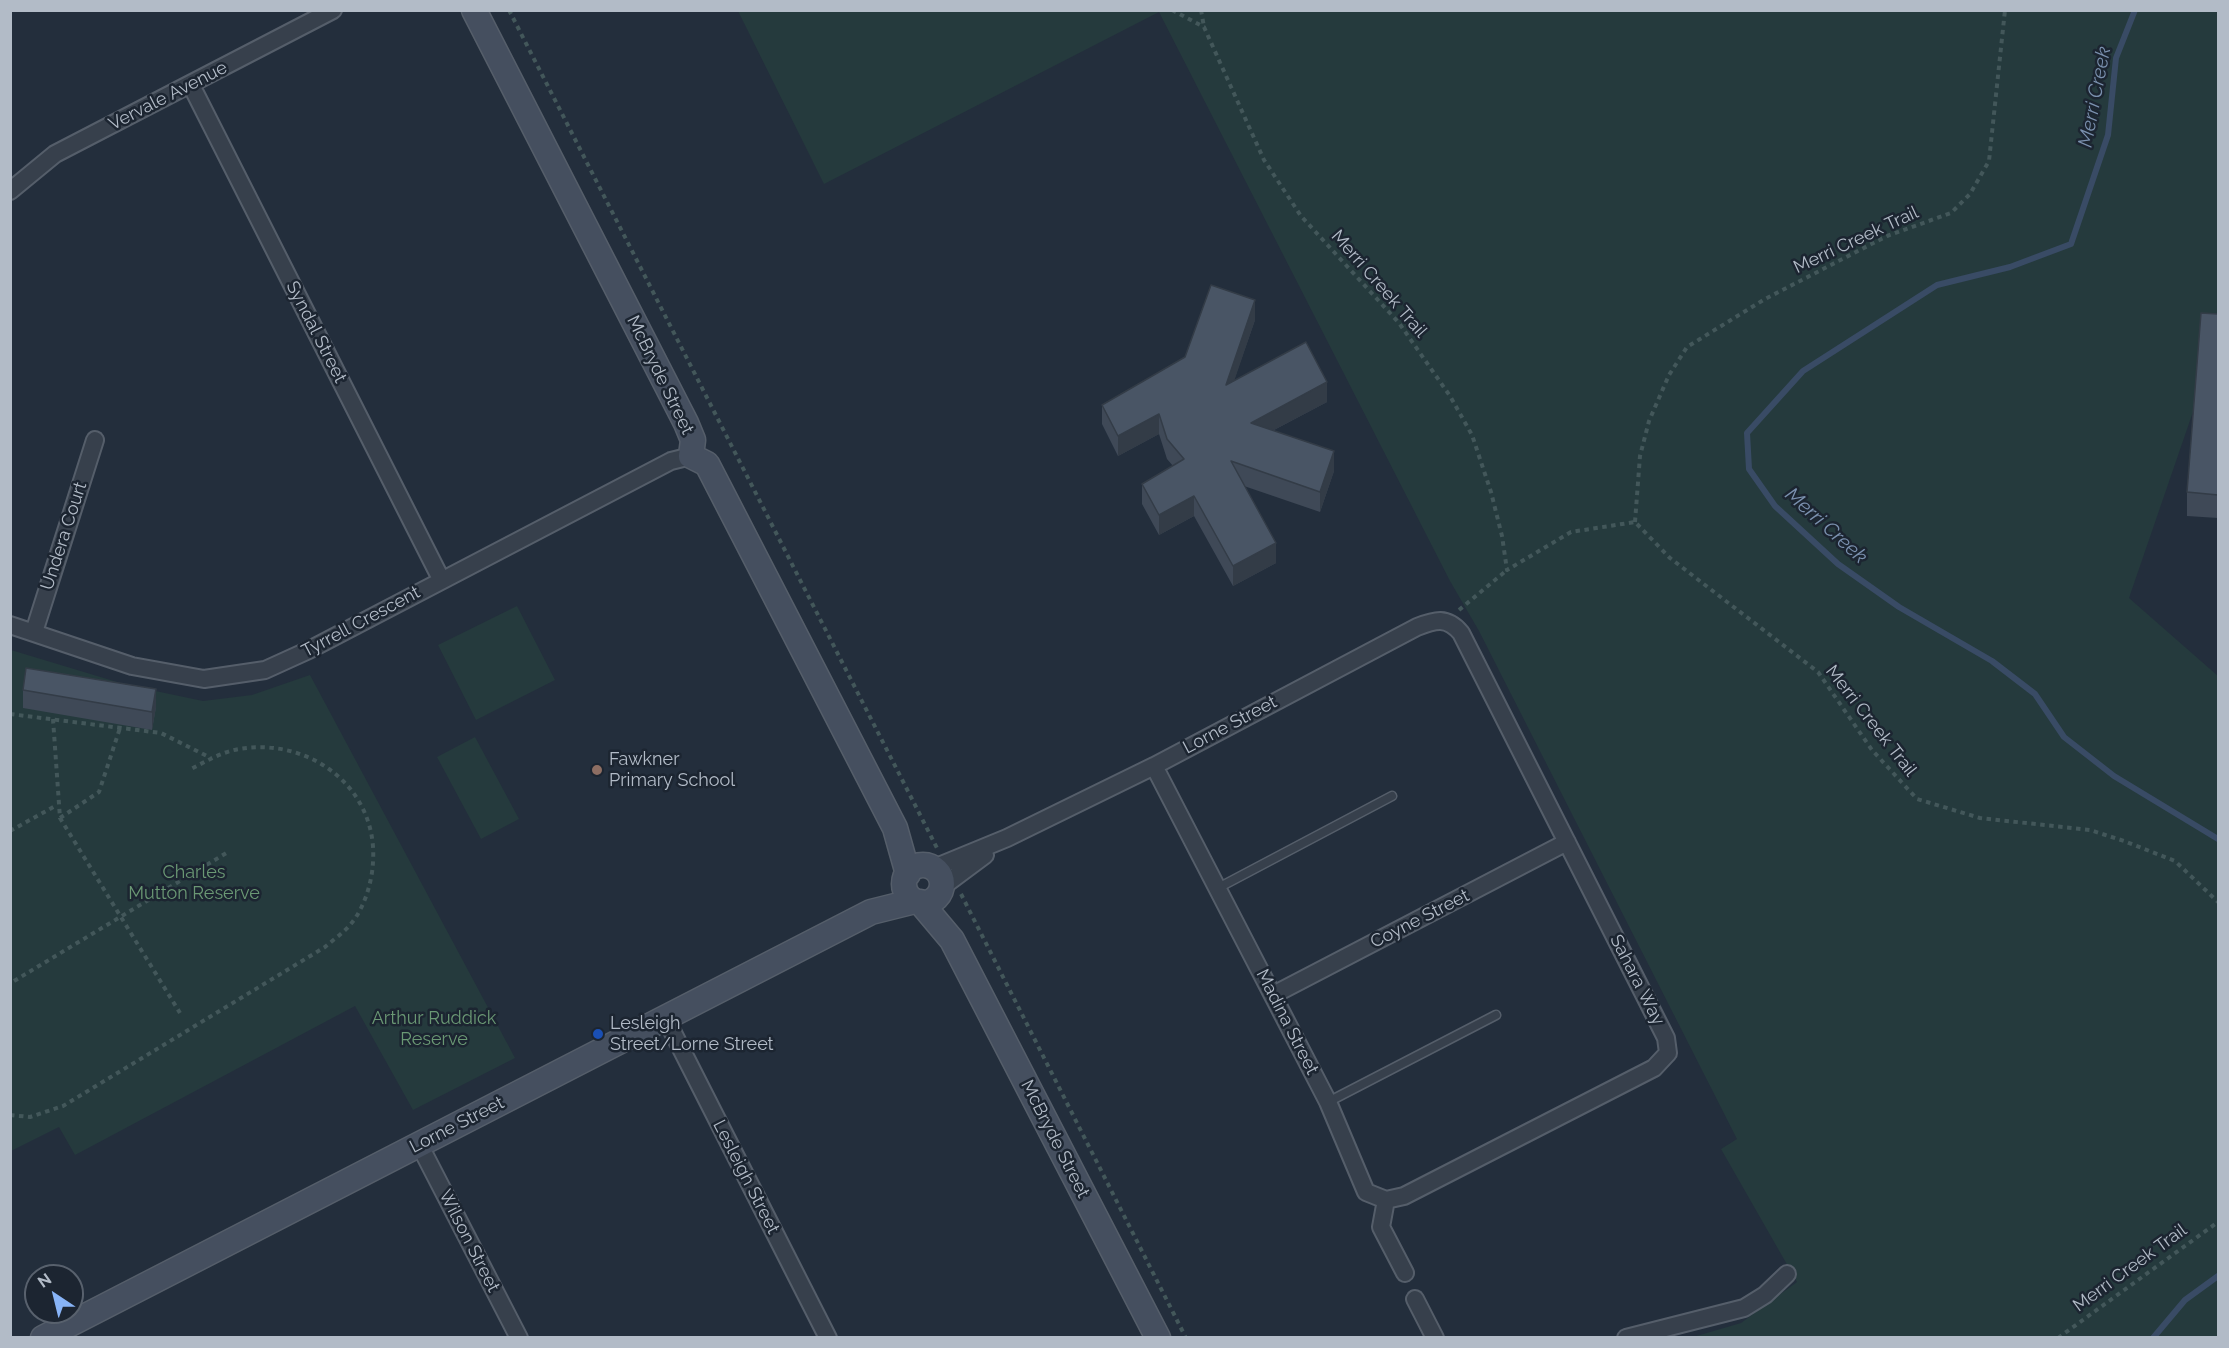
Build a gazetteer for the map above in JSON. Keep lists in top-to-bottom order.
{
  "streets": {
    "street": [
      "Vervale Avenue",
      "Syndal Street",
      "McBryde Street",
      "Undera Court",
      "Tyrrell Crescent",
      "Lorne Street",
      "Coyne Street",
      "Sahara Way",
      "Madina Street",
      "Lesleigh Street",
      "Wilson Street"
    ],
    "path": ["Merri Creek Trail"]
  },
  "crossings": [
    ["Vervale Avenue", "Syndal Street"],
    ["Syndal Street", "Tyrrell Crescent"],
    ["McBryde Street", "Tyrrell Crescent"],
    ["McBryde Street", "Lorne Street"],
    ["Undera Court", "Tyrrell Crescent"],
    ["Lorne Street", "Sahara Way"],
    ["Lorne Street", "Madina Street"],
    ["Lorne Street", "Lesleigh Street"],
    ["Lorne Street", "Wilson Street"],
    ["Coyne Street", "Sahara Way"],
    ["Coyne Street", "Madina Street"],
    ["Sahara Way", "Madina Street"]
  ],
  "water": ["Merri Creek"],
  "parks": ["Charles Mutton Reserve", "Arthur Ruddick Reserve"],
  "places": ["Fawkner Primary School", "Lesleigh Street/Lorne Street"],
  "north": "top left"
}
